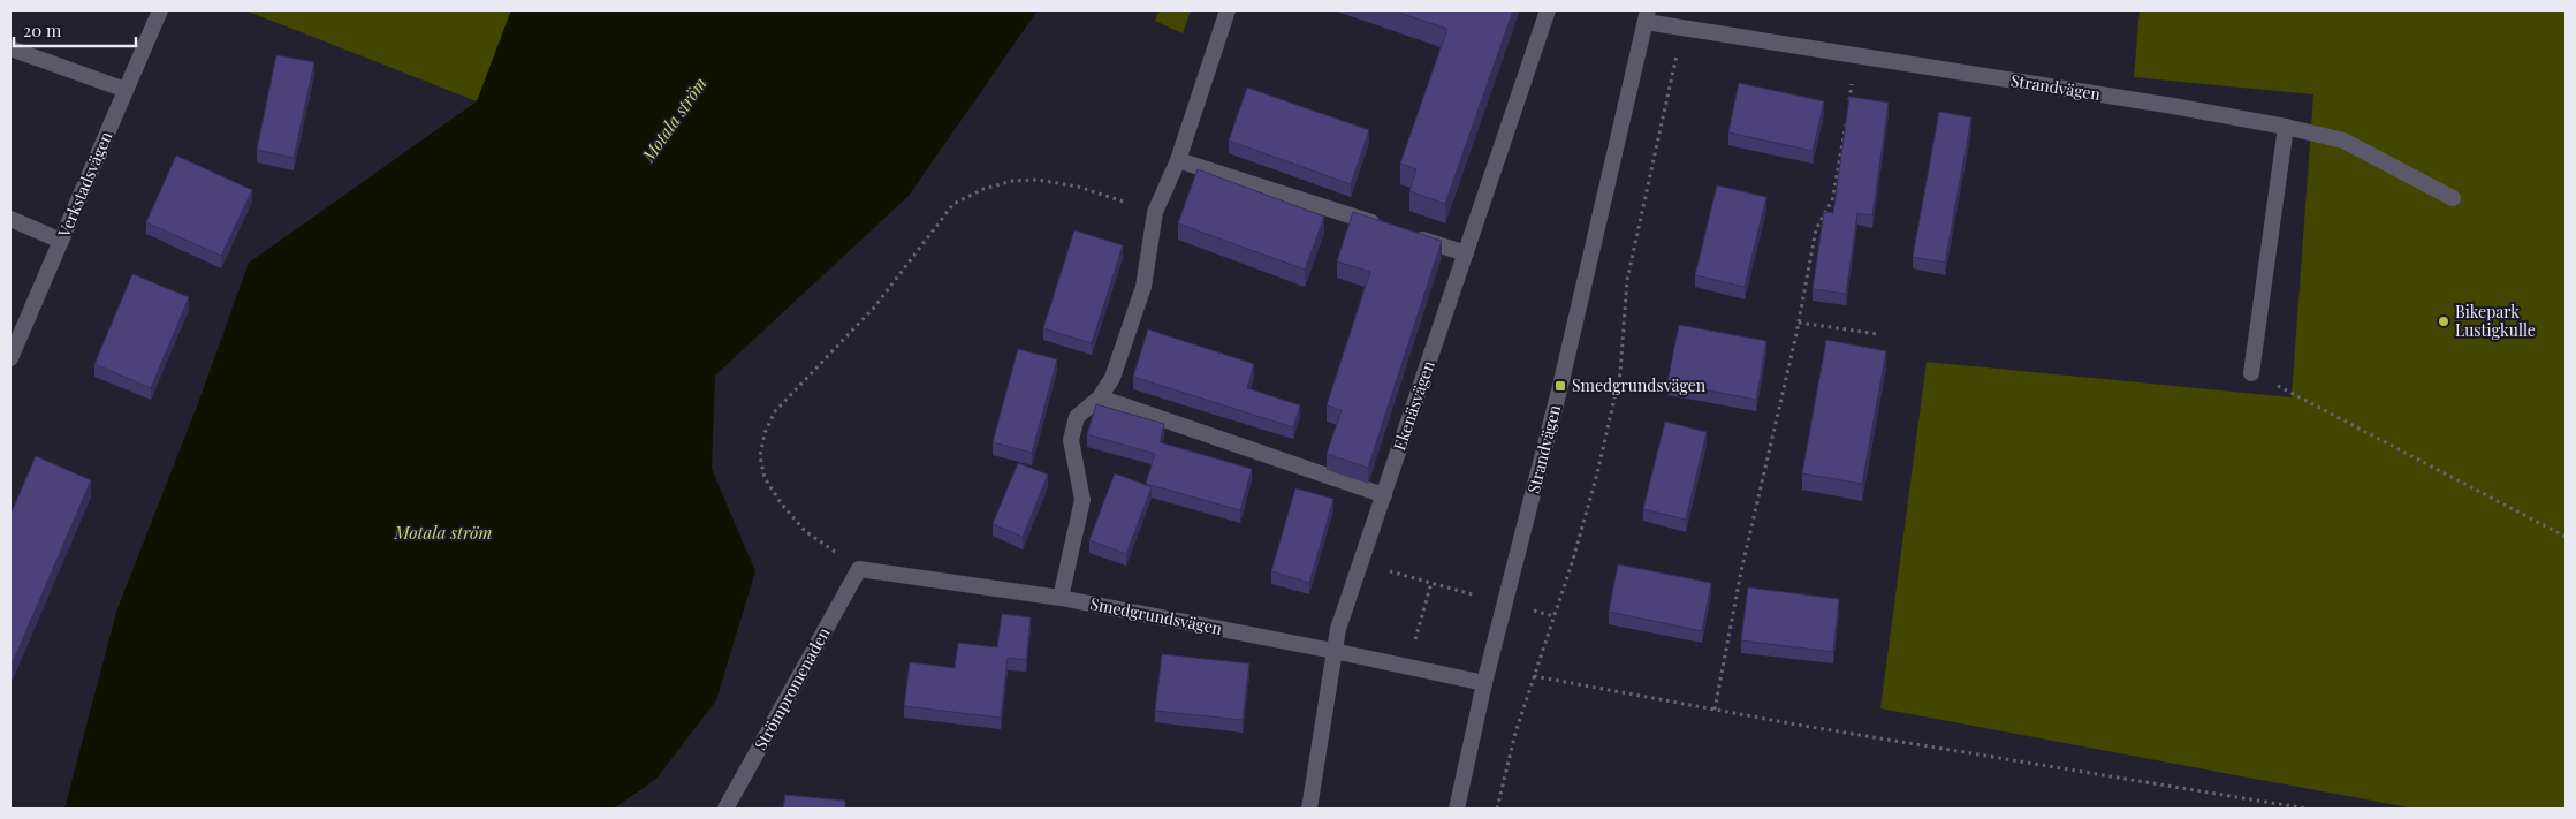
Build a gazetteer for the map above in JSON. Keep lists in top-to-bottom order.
{
  "streets": {
    "street": [
      "Strandvägen",
      "Verkstadsvägen",
      "Ekenäsvägen",
      "Smedgrundsvägen",
      "Strömpromenaden"
    ]
  },
  "crossings": [
    ["Strandvägen", "Smedgrundsvägen"],
    ["Ekenäsvägen", "Smedgrundsvägen"],
    ["Smedgrundsvägen", "Strömpromenaden"]
  ],
  "water": ["Motala ström"],
  "places": {
    "other": ["Bikepark Lustigkulle"],
    "transit": ["Smedgrundsvägen"]
  },
  "scale_bar": "20 m"
}
